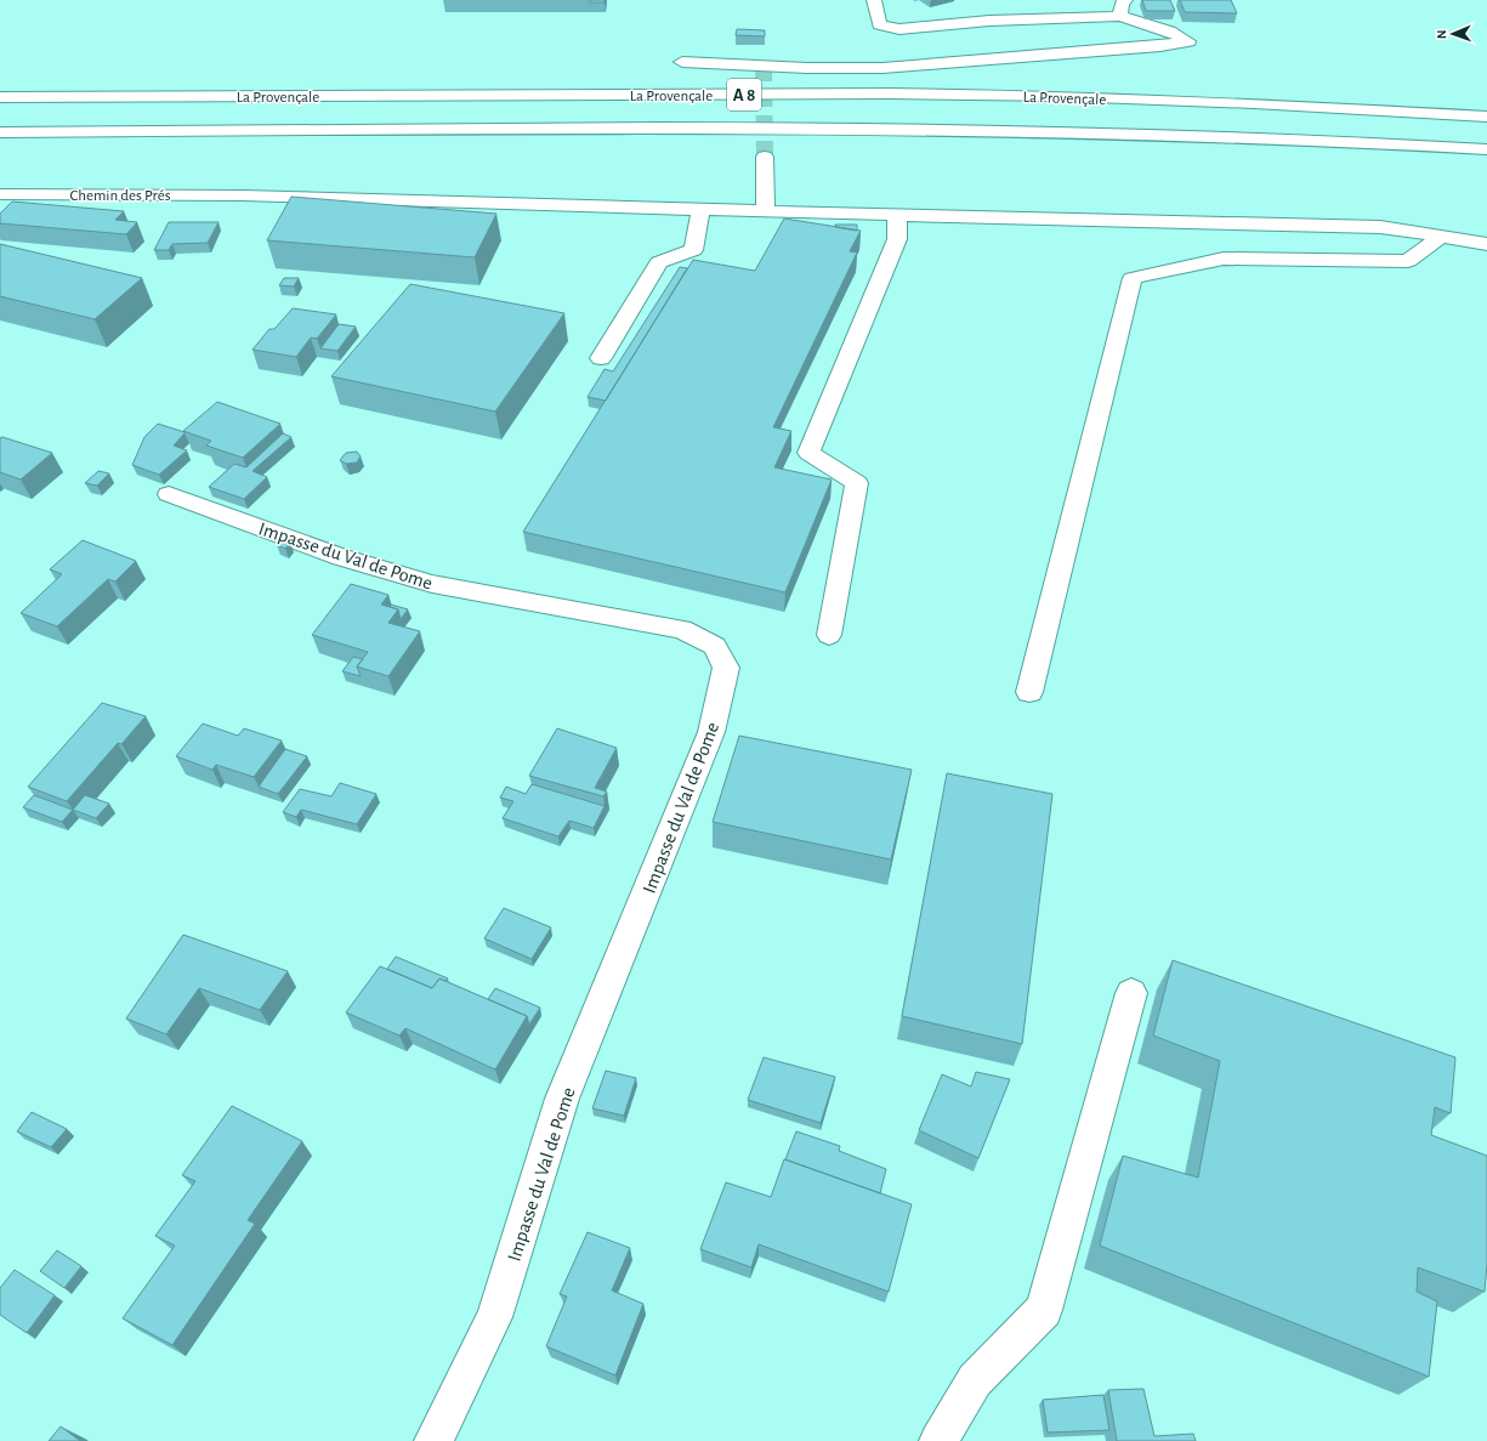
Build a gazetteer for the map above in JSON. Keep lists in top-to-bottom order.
{
  "streets": {
    "main road": [
      "La Provençale",
      "A 8",
      "Chemin des Prés",
      "Impasse du Val de Pome"
    ]
  },
  "north": "left"
}
